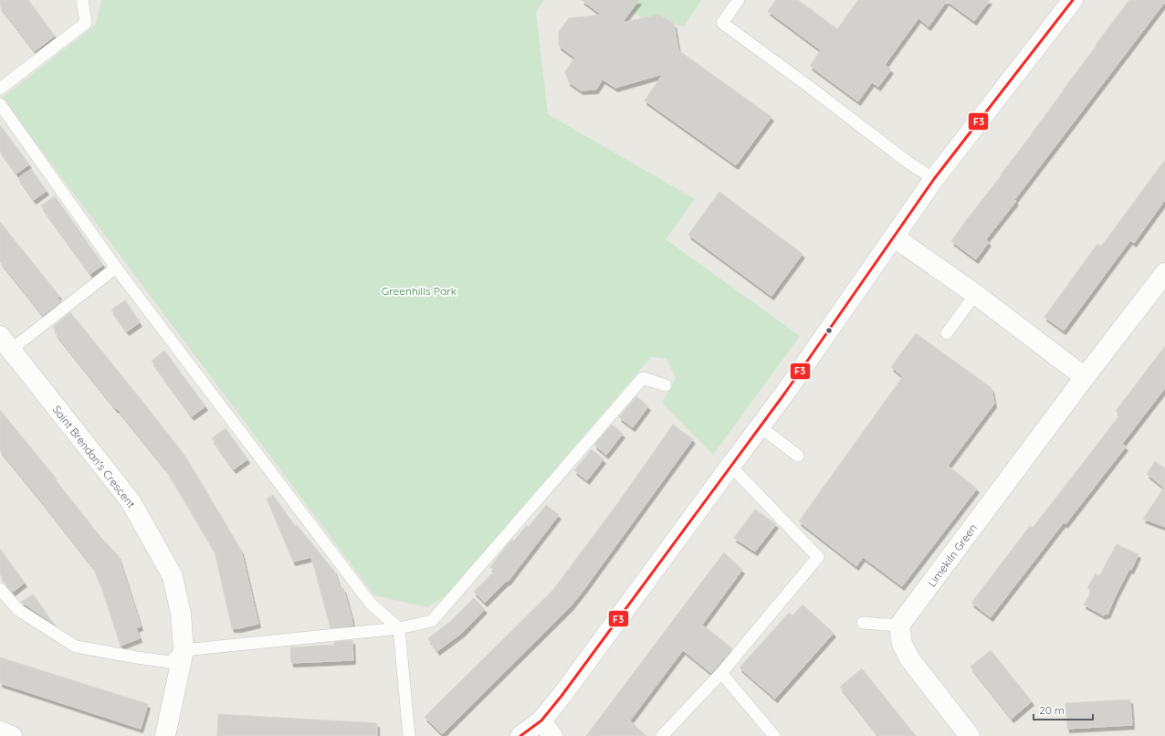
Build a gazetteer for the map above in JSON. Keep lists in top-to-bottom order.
{
  "streets": {
    "street": ["Saint Brendan's Crescent", "Limekiln Green"]
  },
  "parks": ["Greenhills Park"],
  "lines": ["transit line F3"],
  "scale_bar": "20 m"
}
